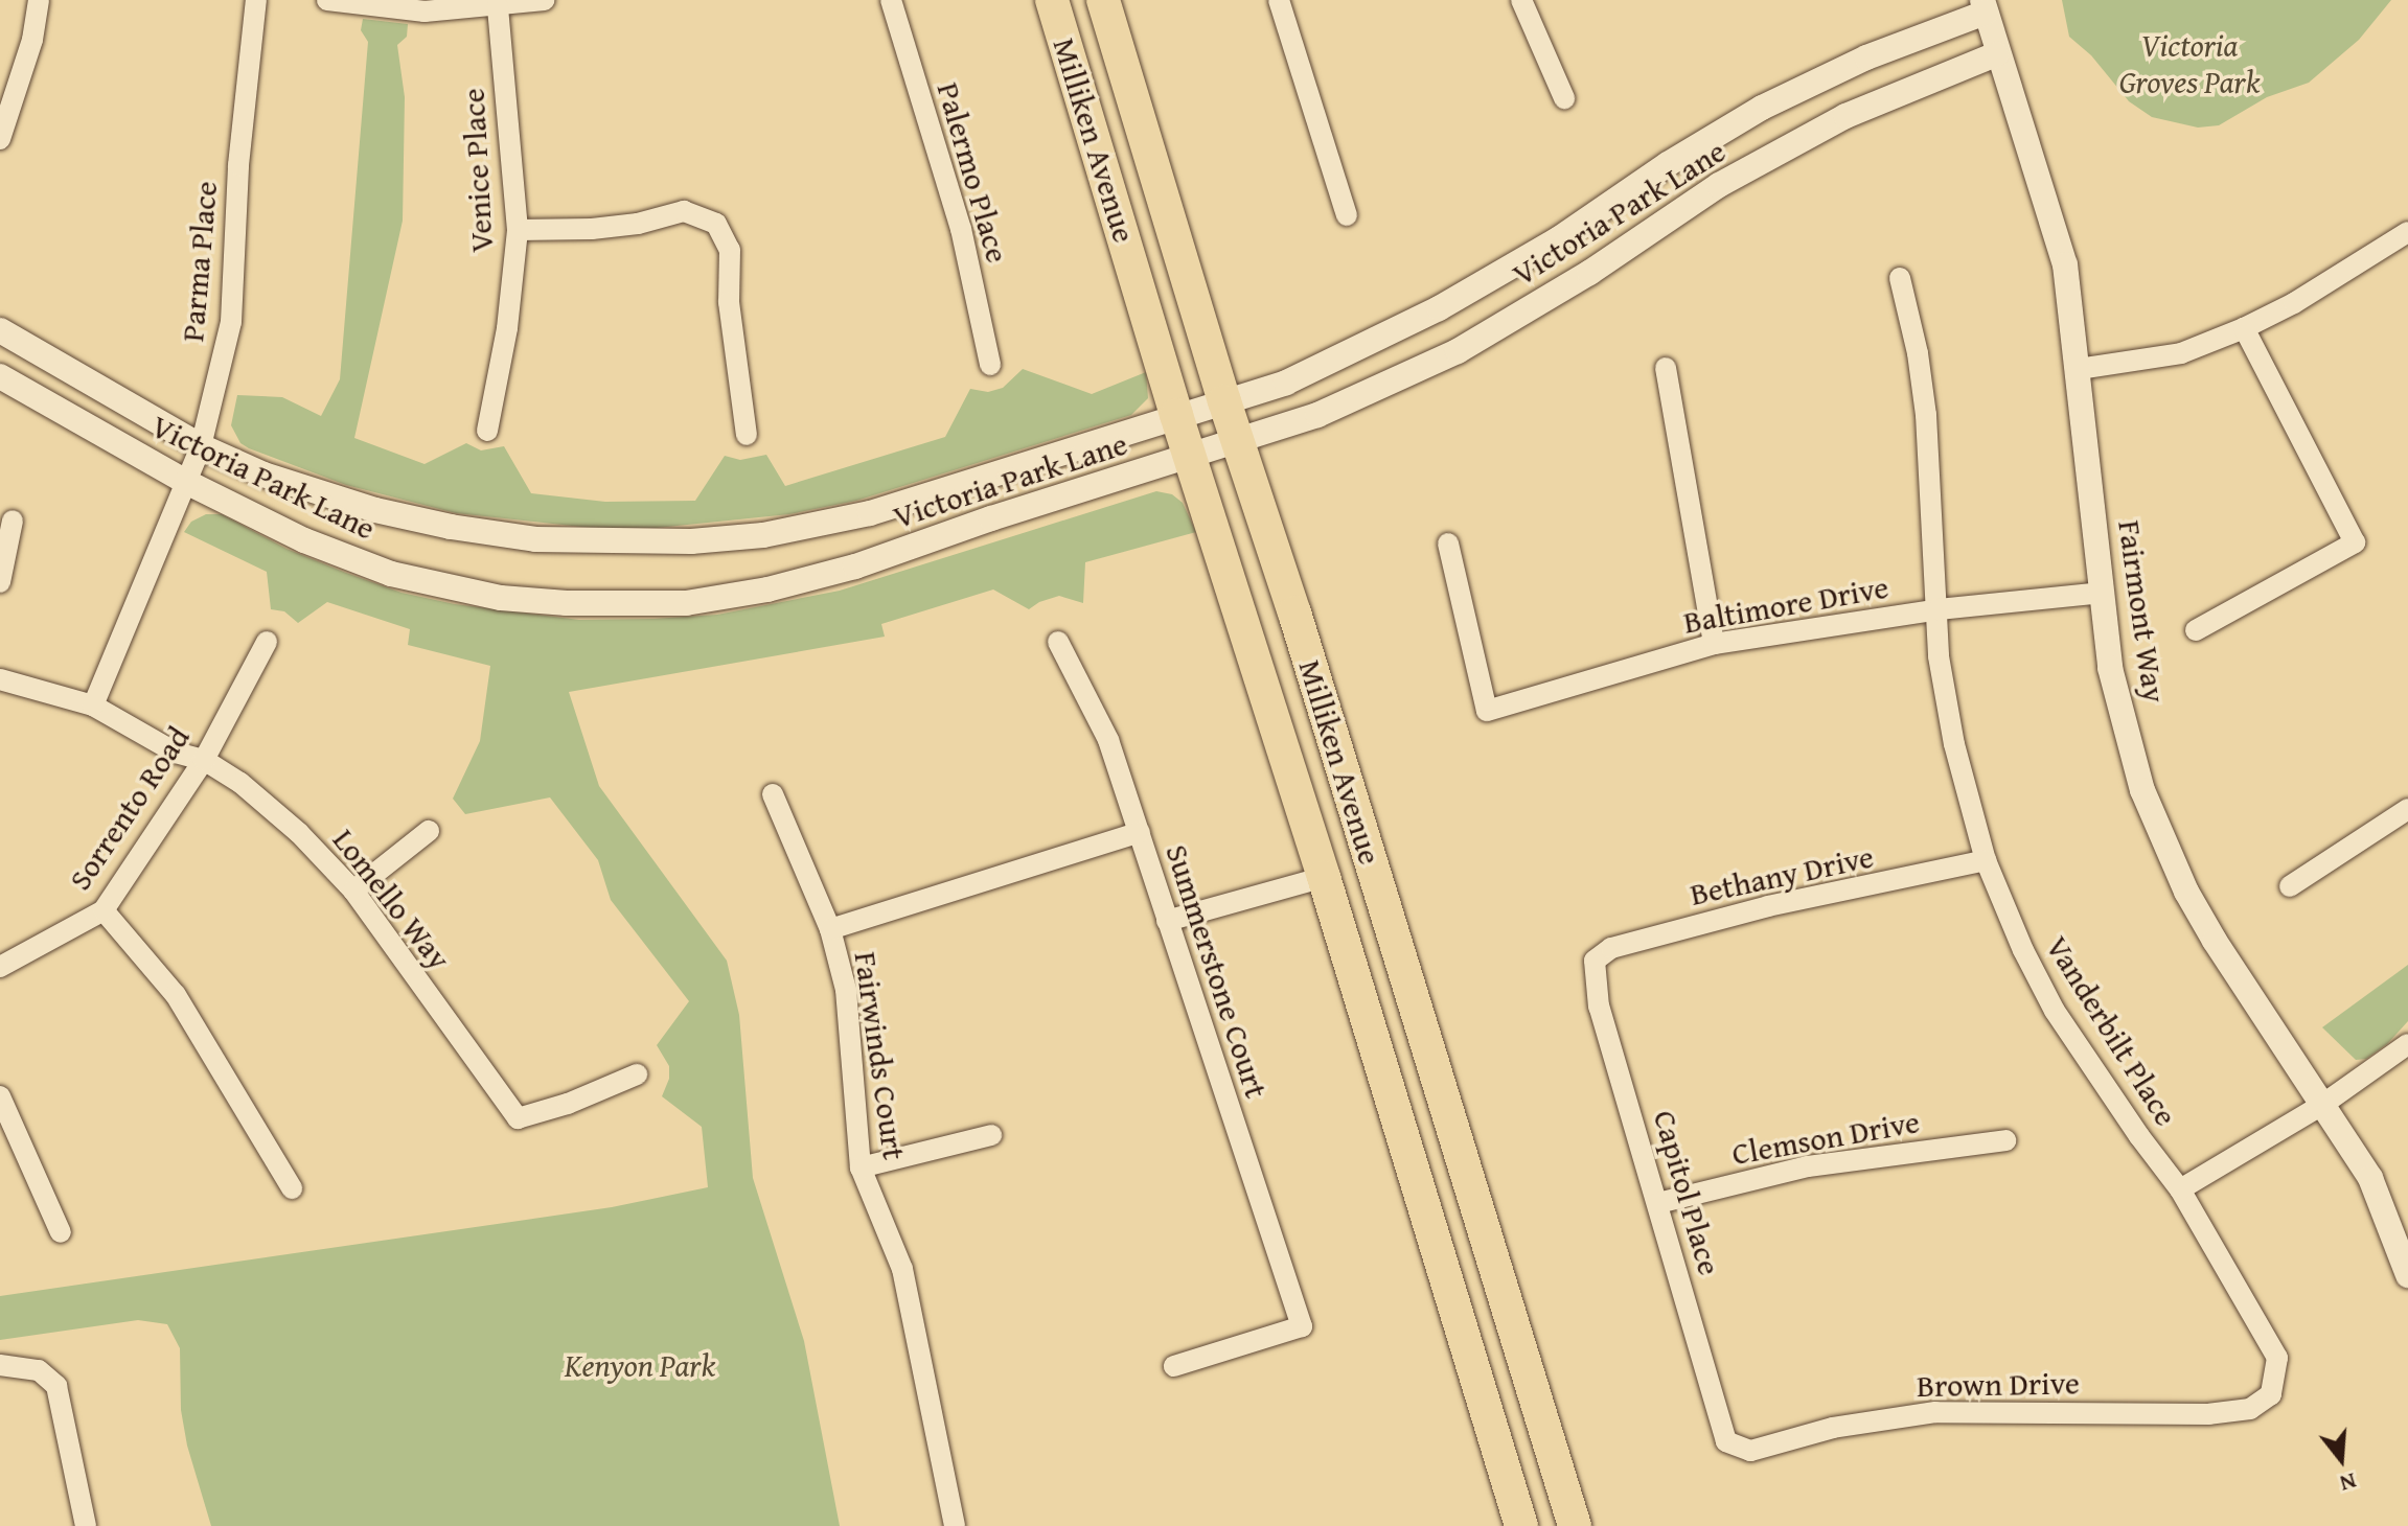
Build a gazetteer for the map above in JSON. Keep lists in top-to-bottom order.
{
  "streets": {
    "main road": ["Milliken Avenue"],
    "street": [
      "Venice Place",
      "Palermo Place",
      "Victoria Park Lane",
      "Parma Place",
      "Baltimore Drive",
      "Fairmont Way",
      "Sorrento Road",
      "Bethany Drive",
      "Lomello Way",
      "Summerstone Court",
      "Vanderbilt Place",
      "Fairwinds Court",
      "Clemson Drive",
      "Capitol Place",
      "Brown Drive"
    ]
  },
  "crossings": [
    ["Milliken Avenue", "Victoria Park Lane"],
    ["Victoria Park Lane", "Parma Place"],
    ["Victoria Park Lane", "Fairmont Way"],
    ["Parma Place", "Lomello Way"],
    ["Baltimore Drive", "Fairmont Way"],
    ["Baltimore Drive", "Vanderbilt Place"],
    ["Sorrento Road", "Lomello Way"],
    ["Bethany Drive", "Vanderbilt Place"],
    ["Bethany Drive", "Capitol Place"],
    ["Vanderbilt Place", "Brown Drive"],
    ["Clemson Drive", "Capitol Place"],
    ["Capitol Place", "Brown Drive"]
  ],
  "parks": ["Victoria Groves Park", "Kenyon Park"],
  "north": "bottom"
}
